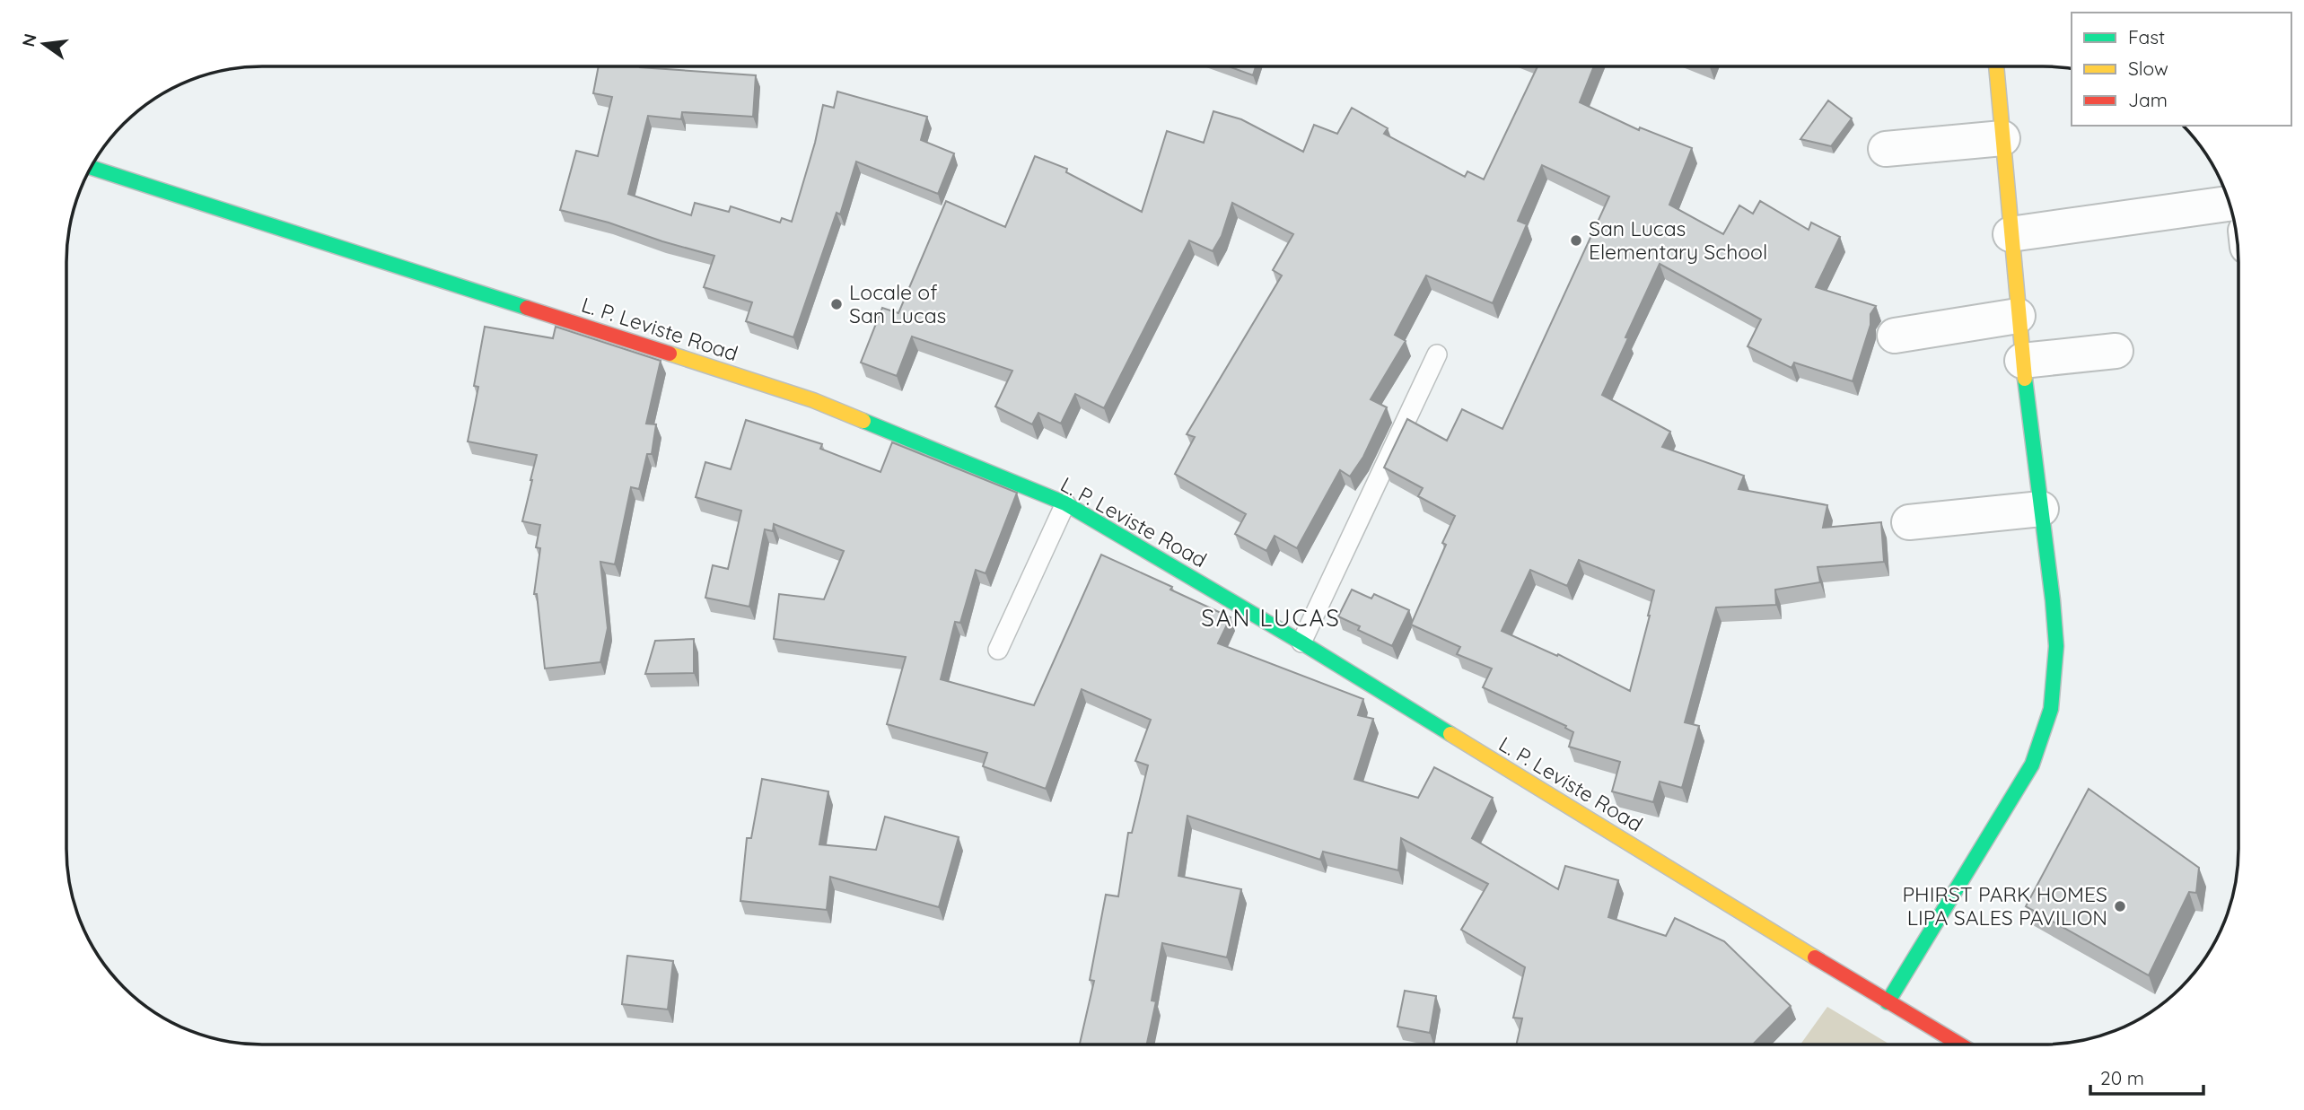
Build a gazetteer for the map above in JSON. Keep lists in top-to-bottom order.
{
  "streets": {
    "main road": ["L. P. Leviste Road"]
  },
  "districts": ["SAN LUCAS"],
  "places": ["San Lucas Elementary School", "Locale of San Lucas", "PHIRST PARK HOMES LIPA SALES PAVILION"],
  "legend": ["Fast", "Slow", "Jam"],
  "scale_bar": "20 m",
  "north": "left"
}
